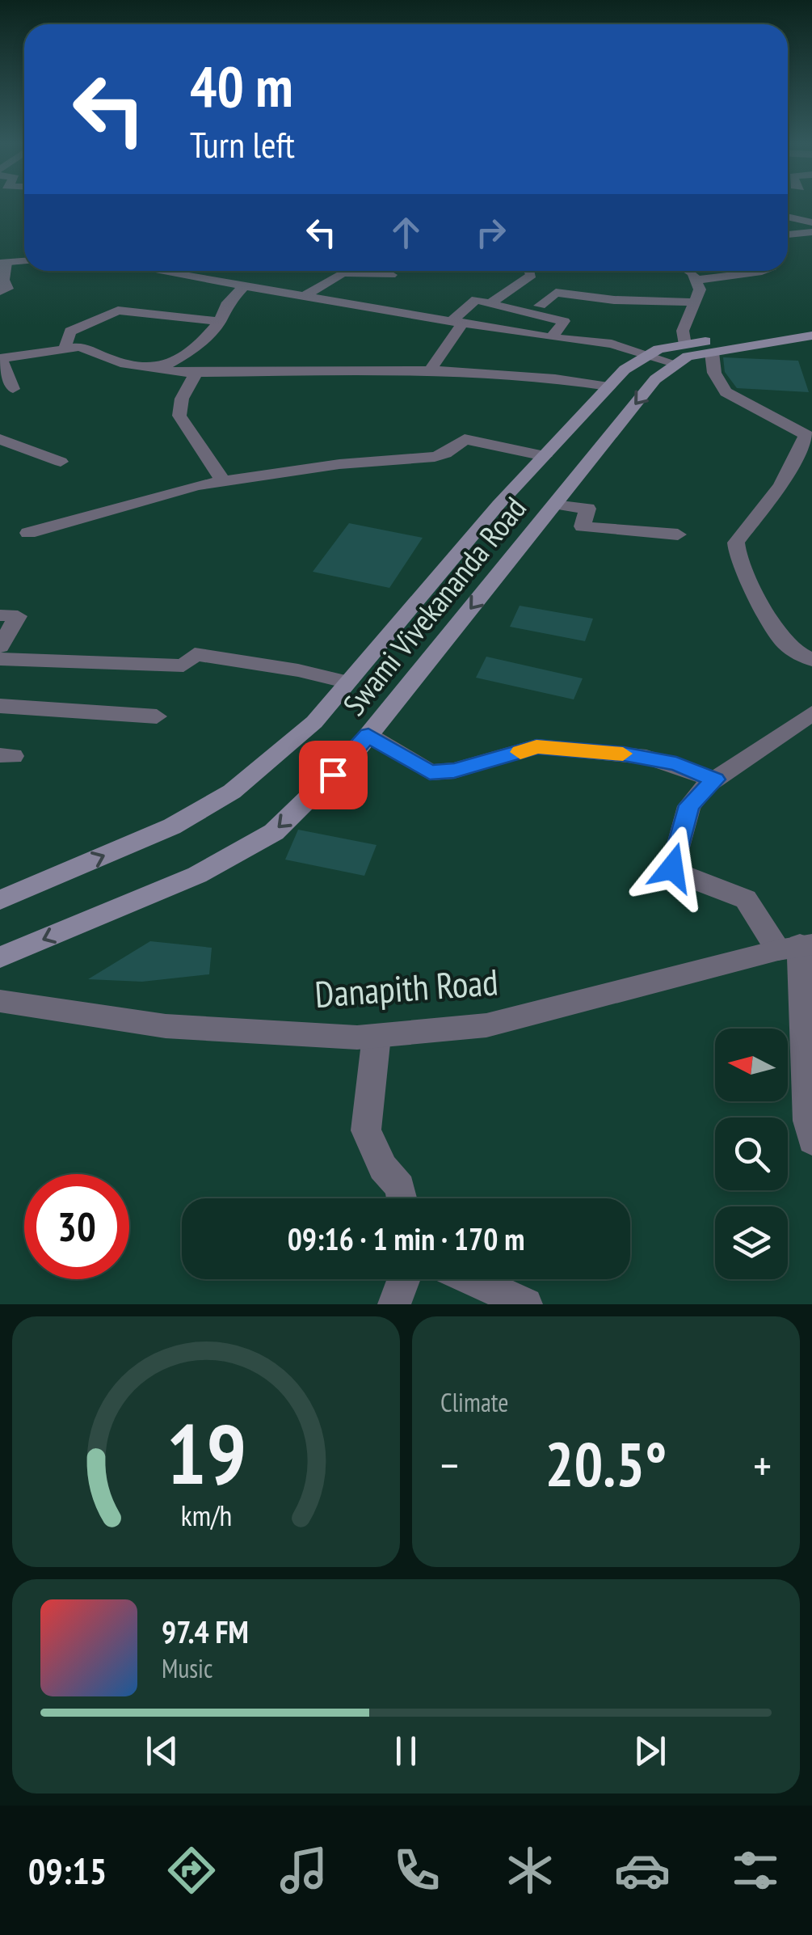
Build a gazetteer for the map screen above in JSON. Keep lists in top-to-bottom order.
{
  "streets": {
    "main road": ["Swami Vivekananda Road"],
    "street": ["Danapith Road"]
  },
  "north": "left",
  "page": {
    "turn": ["40 m", "Turn left"],
    "limit": "30",
    "trip": "09:16 · 1 min · 170 m",
    "tile": "Climate",
    "heat": ["−", "20.5°", "+"],
    "song": ["97.4 FM", "Music"],
    "tabs": "09:15",
    "gauge": ["19", "km/h"]
  }
}
